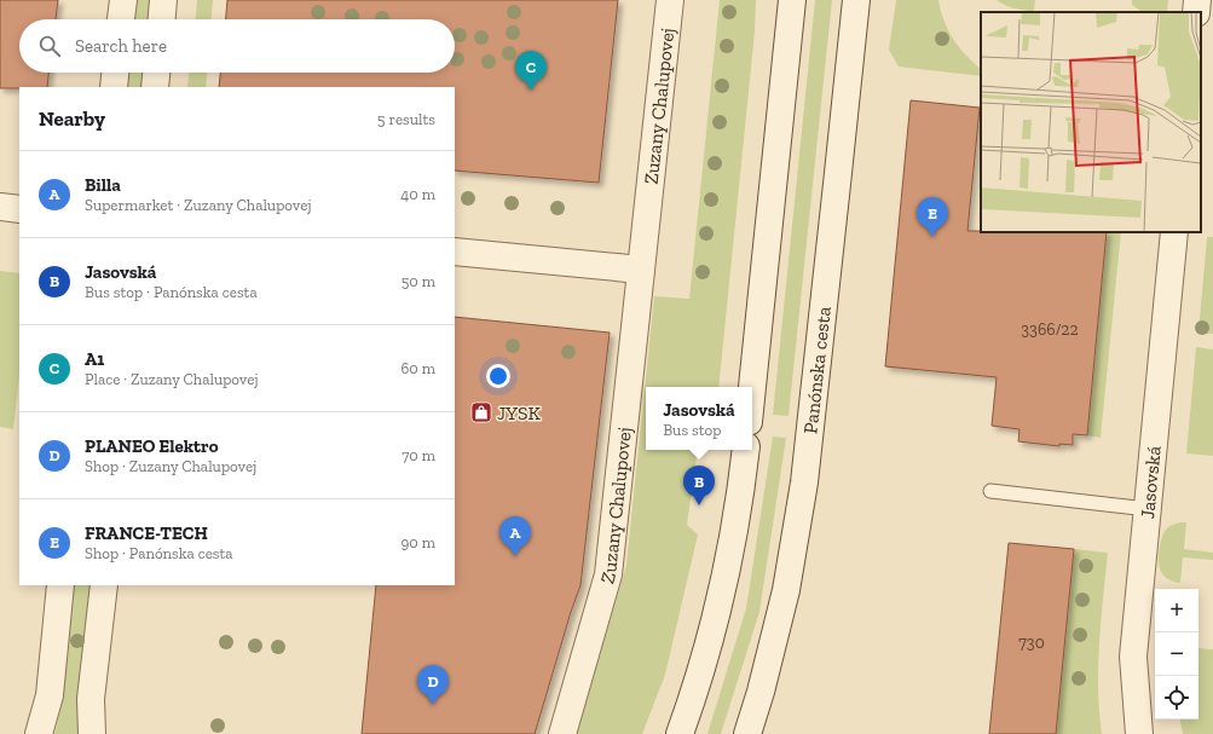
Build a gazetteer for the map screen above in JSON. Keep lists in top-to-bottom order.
{
  "streets": {
    "street": ["Zuzany Chalupovej", "Panónska cesta", "Jasovská"]
  },
  "places": {
    "shop": ["JYSK"]
  },
  "house_numbers": ["3366/22", "730"],
  "page": {
    "search": "Search here",
    "pins": [
      "C",
      "E",
      "B",
      "A",
      "D"
    ],
    "heading": ["Nearby", "5 results"],
    "list": [
      {
        "mark": "A",
        "name": "Billa",
        "note": "Supermarket · Zuzany Chalupovej",
        "value": "40 m"
      },
      {
        "mark": "B",
        "name": "Jasovská",
        "note": "Bus stop · Panónska cesta",
        "value": "50 m"
      },
      {
        "mark": "C",
        "name": "A1",
        "note": "Place · Zuzany Chalupovej",
        "value": "60 m"
      },
      {
        "mark": "D",
        "name": "PLANEO Elektro",
        "note": "Shop · Zuzany Chalupovej",
        "value": "70 m"
      },
      {
        "mark": "E",
        "name": "FRANCE-TECH",
        "note": "Shop · Panónska cesta",
        "value": "90 m"
      }
    ],
    "popup": ["Jasovská", "Bus stop"],
    "map_buttons": ["+", "−"]
  }
}
